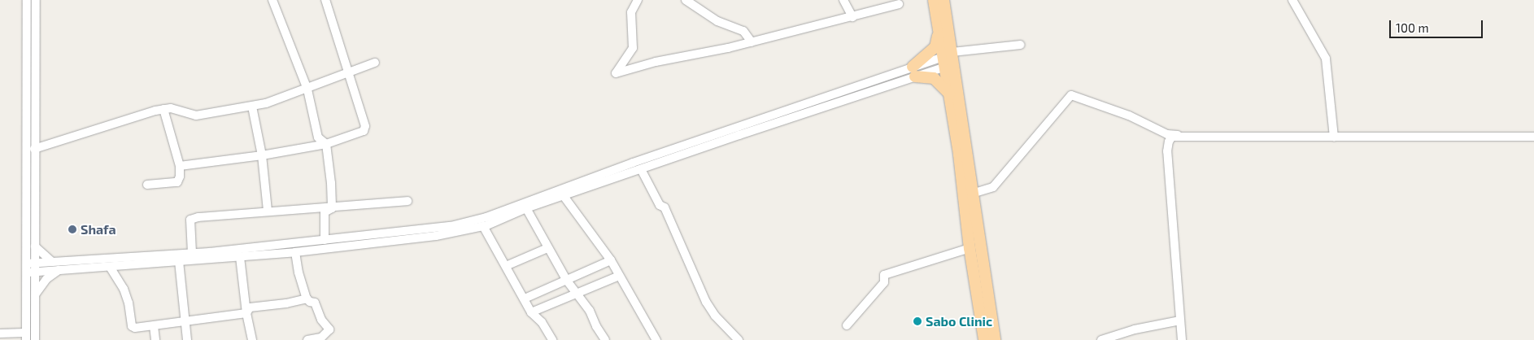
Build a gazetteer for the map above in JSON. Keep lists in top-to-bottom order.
{
  "places": ["Shafa", "Sabo Clinic"],
  "scale_bar": "100 m"
}
